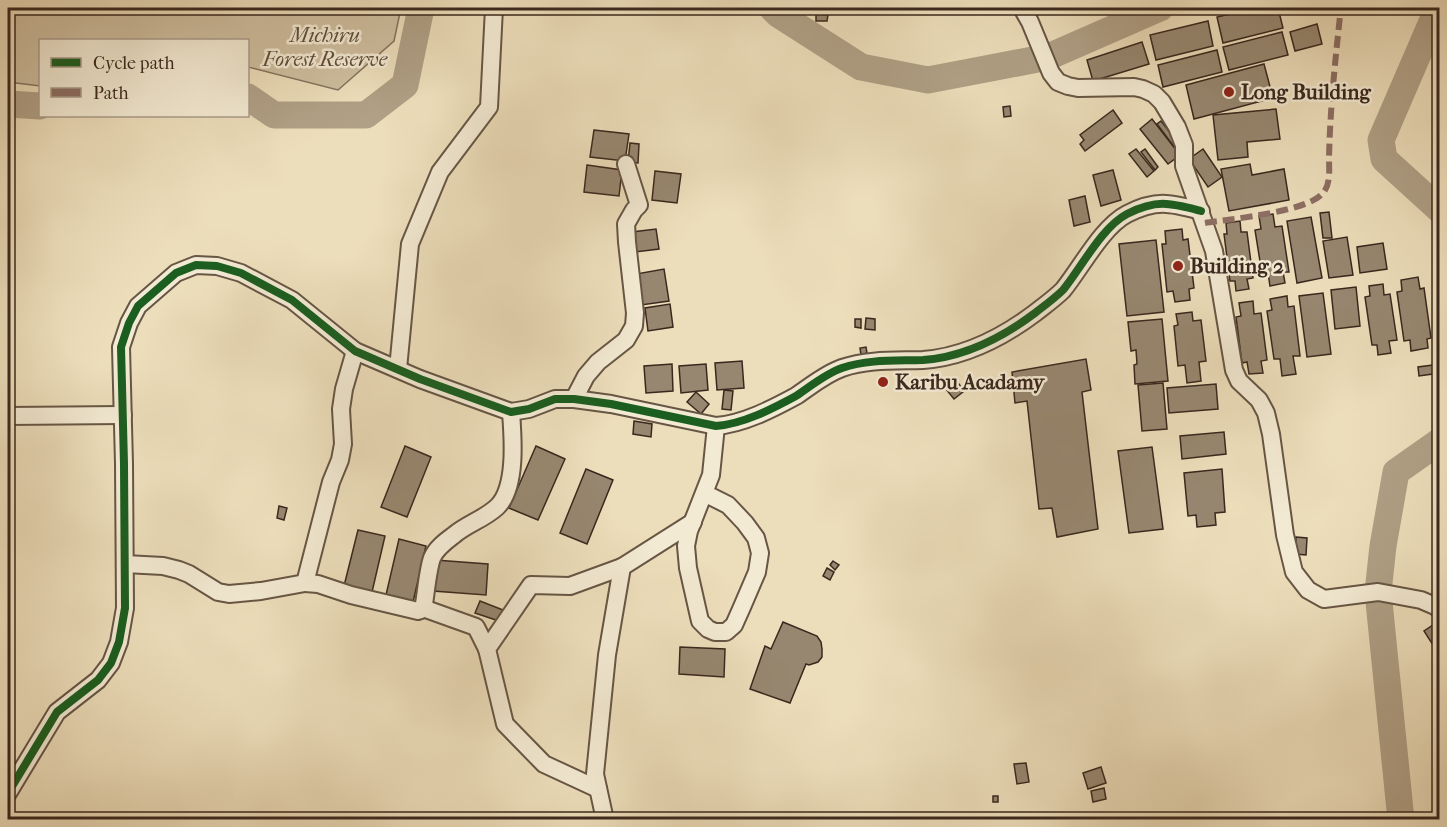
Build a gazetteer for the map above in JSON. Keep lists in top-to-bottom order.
{
  "parks": ["Michiru Forest Reserve"],
  "places": ["Long Building", "Building 2", "Karibu Acadamy"],
  "legend": ["Cycle path", "Path"]
}
